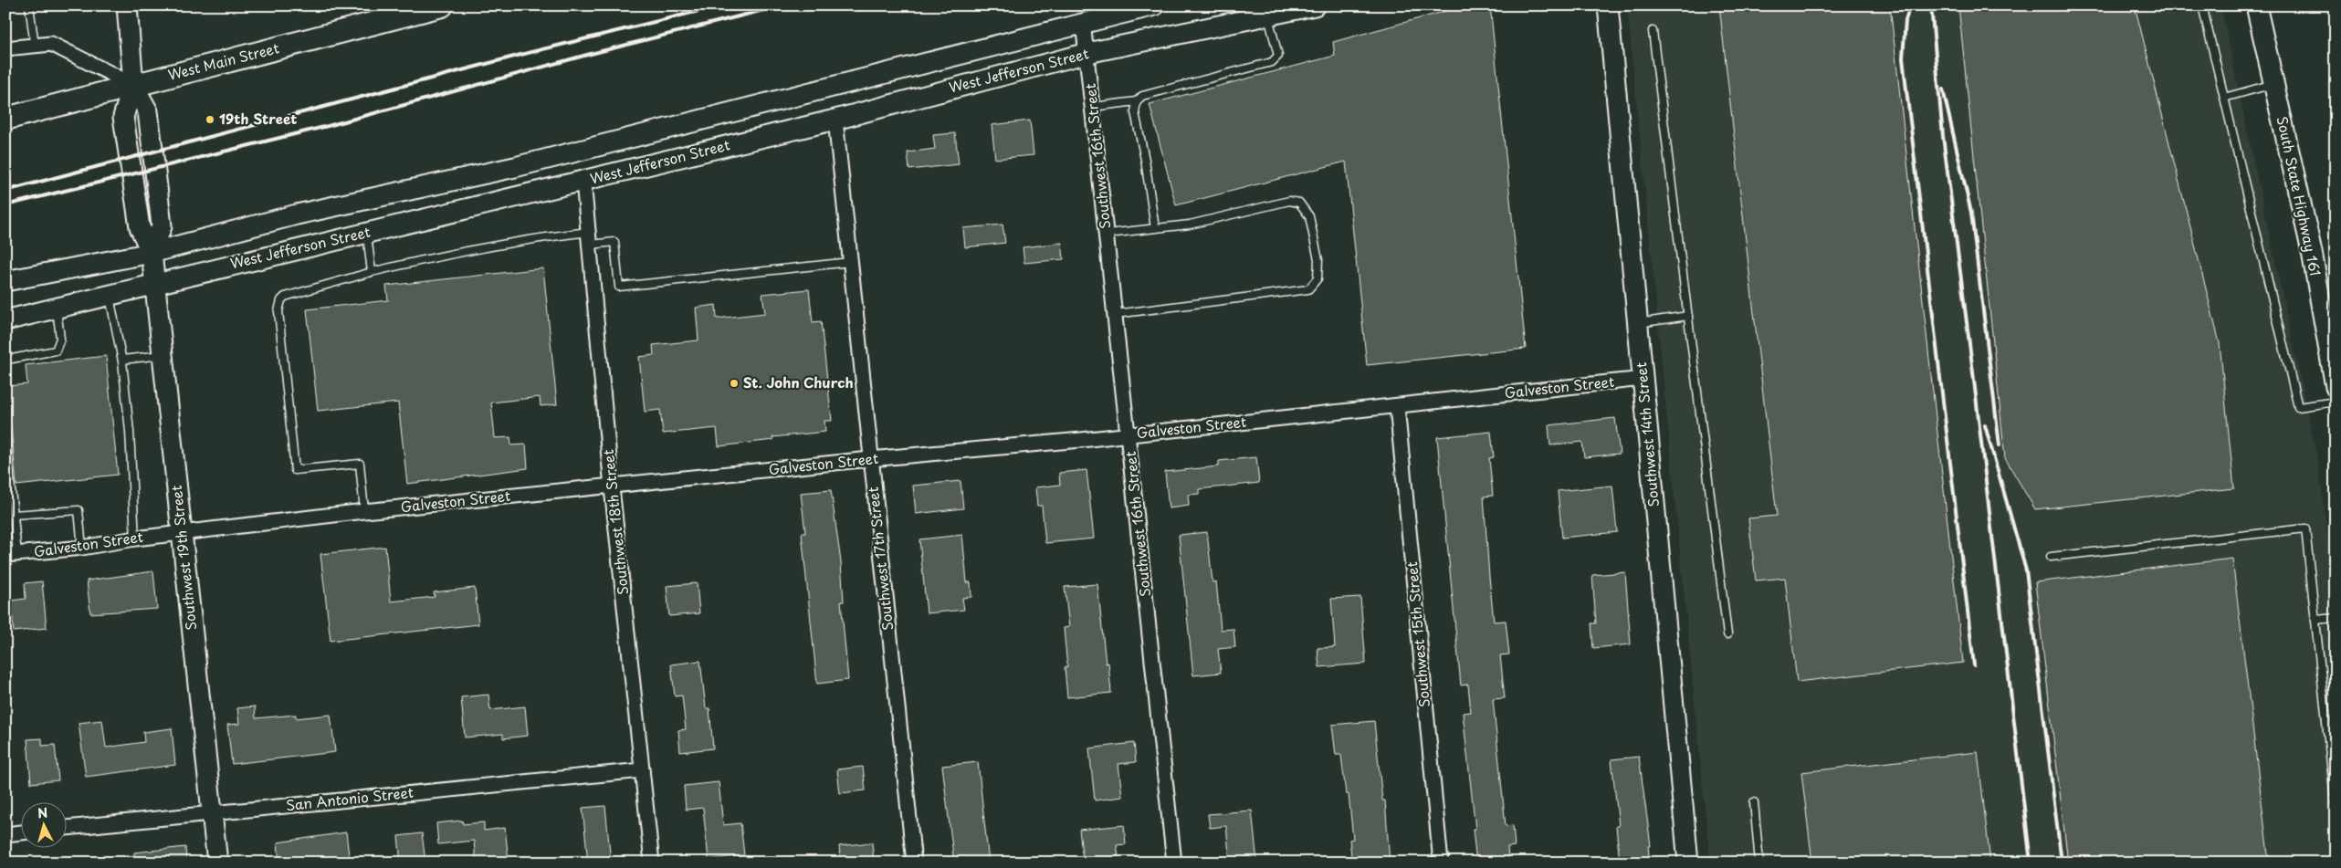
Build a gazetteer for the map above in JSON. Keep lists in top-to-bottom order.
{
  "streets": {
    "main road": [
      "West Main Street",
      "West Jefferson Street",
      "South State Highway 161",
      "Southwest 14th Street",
      "Southwest 19th Street"
    ],
    "street": [
      "Southwest 16th Street",
      "Galveston Street",
      "Southwest 18th Street",
      "Southwest 17th Street",
      "Southwest 15th Street",
      "San Antonio Street"
    ]
  },
  "crossings": [
    ["West Main Street", "Southwest 19th Street"],
    ["West Jefferson Street", "Southwest 16th Street"],
    ["West Jefferson Street", "Southwest 18th Street"],
    ["West Jefferson Street", "Southwest 19th Street"],
    ["West Jefferson Street", "Southwest 17th Street"],
    ["Southwest 16th Street", "Galveston Street"],
    ["Galveston Street", "Southwest 14th Street"],
    ["Galveston Street", "Southwest 18th Street"],
    ["Galveston Street", "Southwest 19th Street"],
    ["Galveston Street", "Southwest 17th Street"],
    ["Galveston Street", "Southwest 15th Street"],
    ["Southwest 18th Street", "San Antonio Street"],
    ["Southwest 19th Street", "San Antonio Street"]
  ],
  "places": ["19th Street", "St. John Church"],
  "north": "top"
}
